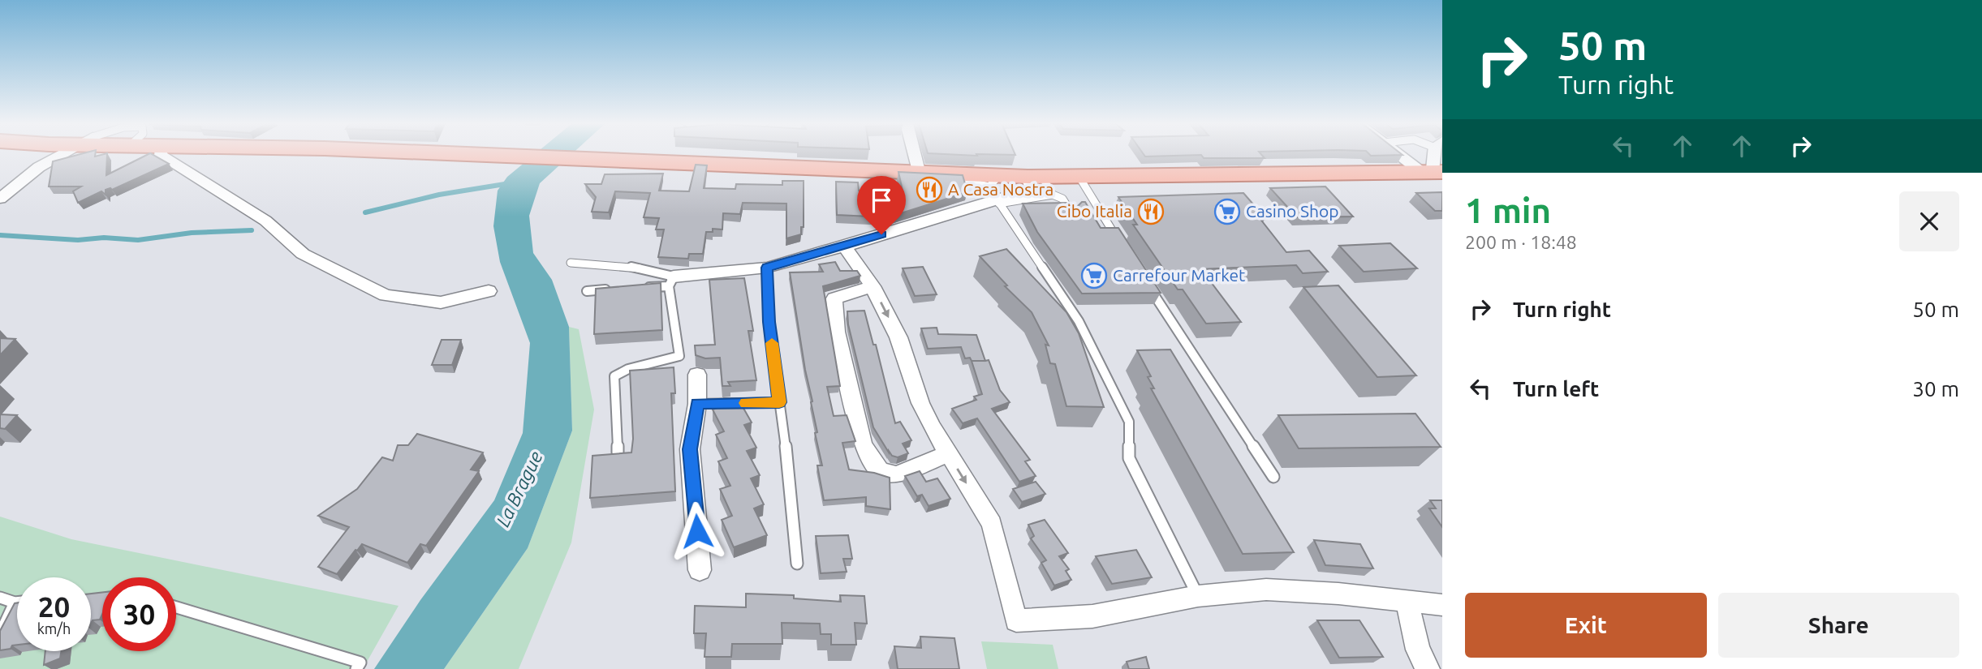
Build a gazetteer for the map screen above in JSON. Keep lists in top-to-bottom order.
{
  "water": ["La Brague"],
  "places": {
    "restaurant": ["A Casa Nostra", "Cibo Italia"],
    "supermarket": ["Casino Shop", "Carrefour Market"]
  },
  "page": {
    "turn": ["50 m", "Turn right"],
    "heading": ["1 min", "200 m · 18:48"],
    "list": [
      {
        "name": "Turn right",
        "value": "50 m"
      },
      {
        "name": "Turn left",
        "value": "30 m"
      }
    ],
    "speed": "20 km/h",
    "limit": "30",
    "buttons": ["Exit", "Share"]
  }
}
